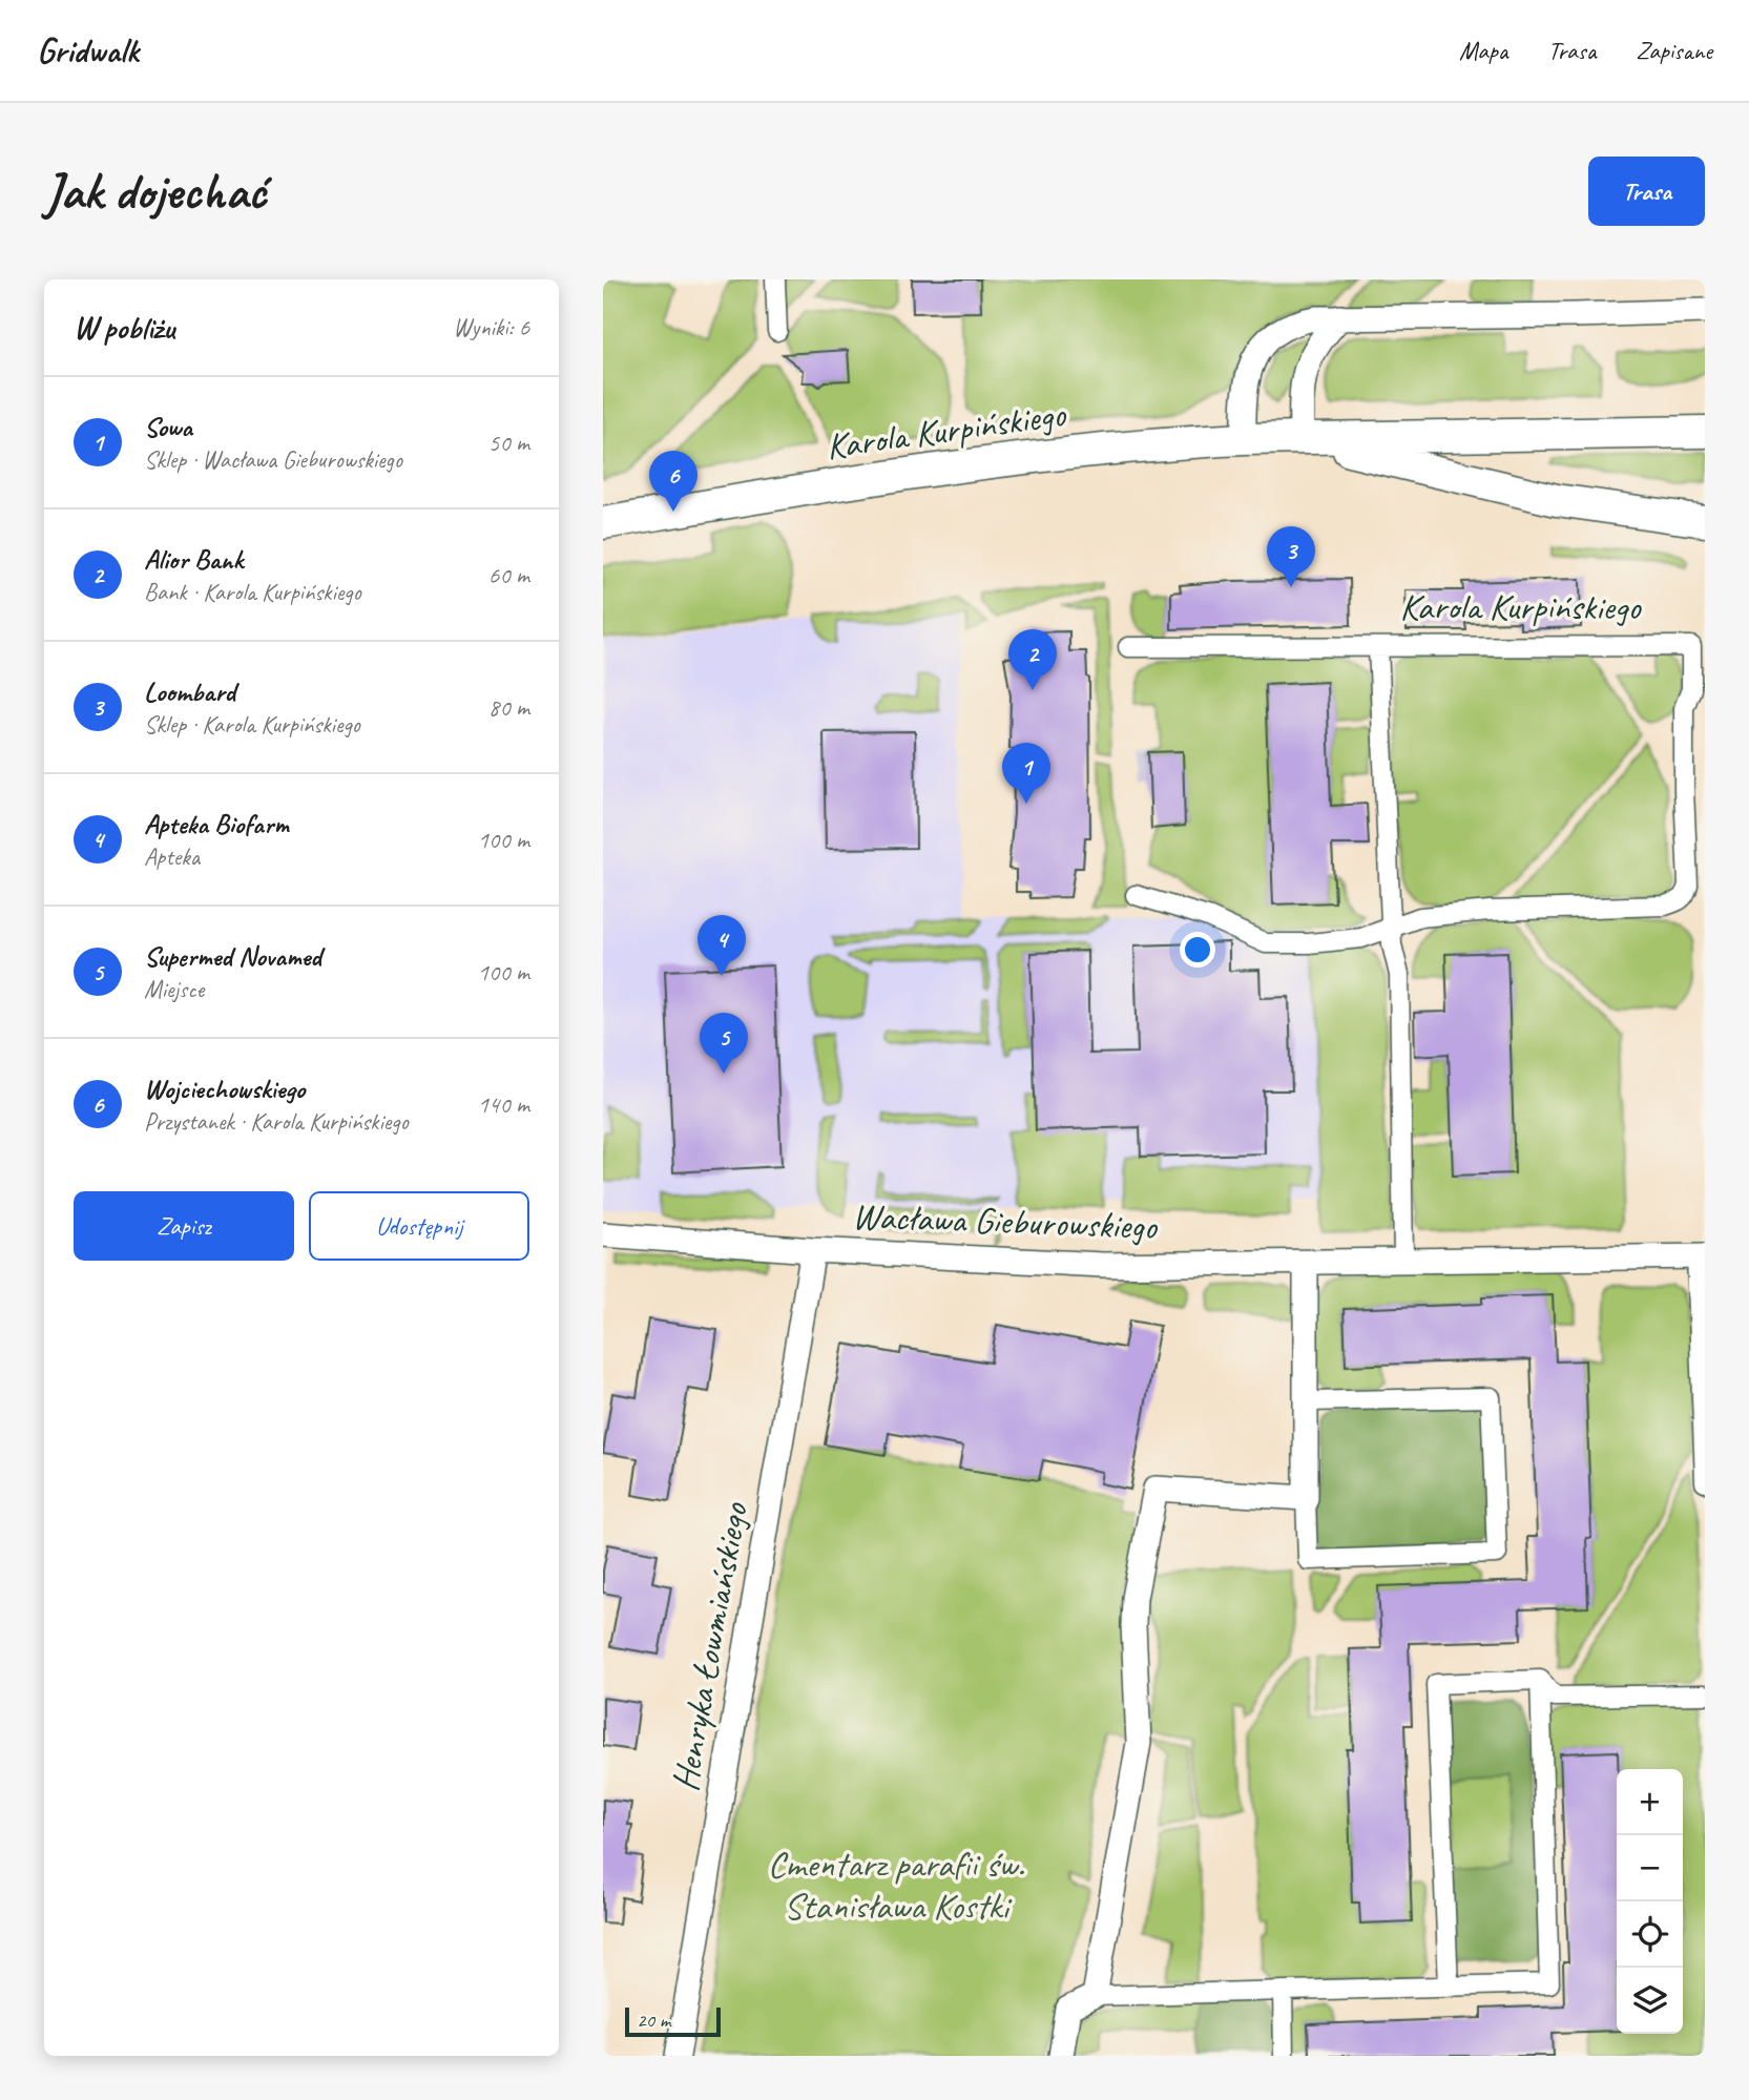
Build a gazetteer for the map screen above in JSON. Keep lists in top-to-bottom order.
{
  "streets": {
    "street": ["Karola Kurpińskiego", "Wacława Gieburowskiego", "Henryka Łowmiańskiego"]
  },
  "crossings": [
    ["Wacława Gieburowskiego", "Henryka Łowmiańskiego"]
  ],
  "parks": ["Cmentarz parafii św. Stanisława Kostki"],
  "scale_bar": "20 m",
  "page": {
    "header": "Gridwalk",
    "nav": ["Mapa", "Trasa", "Zapisane"],
    "buttons": [
      "Trasa",
      ["Zapisz", "Udostępnij"]
    ],
    "title": "Jak dojechać",
    "heading": ["W pobliżu", "Wyniki: 6"],
    "list": [
      {
        "mark": "1",
        "name": "Sowa",
        "note": "Sklep · Wacława Gieburowskiego",
        "value": "50 m"
      },
      {
        "mark": "2",
        "name": "Alior Bank",
        "note": "Bank · Karola Kurpińskiego",
        "value": "60 m"
      },
      {
        "mark": "3",
        "name": "Loombard",
        "note": "Sklep · Karola Kurpińskiego",
        "value": "80 m"
      },
      {
        "mark": "4",
        "name": "Apteka Biofarm",
        "note": "Apteka",
        "value": "100 m"
      },
      {
        "mark": "5",
        "name": "Supermed Novamed",
        "note": "Miejsce",
        "value": "100 m"
      },
      {
        "mark": "6",
        "name": "Wojciechowskiego",
        "note": "Przystanek · Karola Kurpińskiego",
        "value": "140 m"
      }
    ],
    "pins": [
      "6",
      "3",
      "2",
      "1",
      "4",
      "5"
    ],
    "map_buttons": ["+", "−"],
    "scale": "20 m"
  }
}
